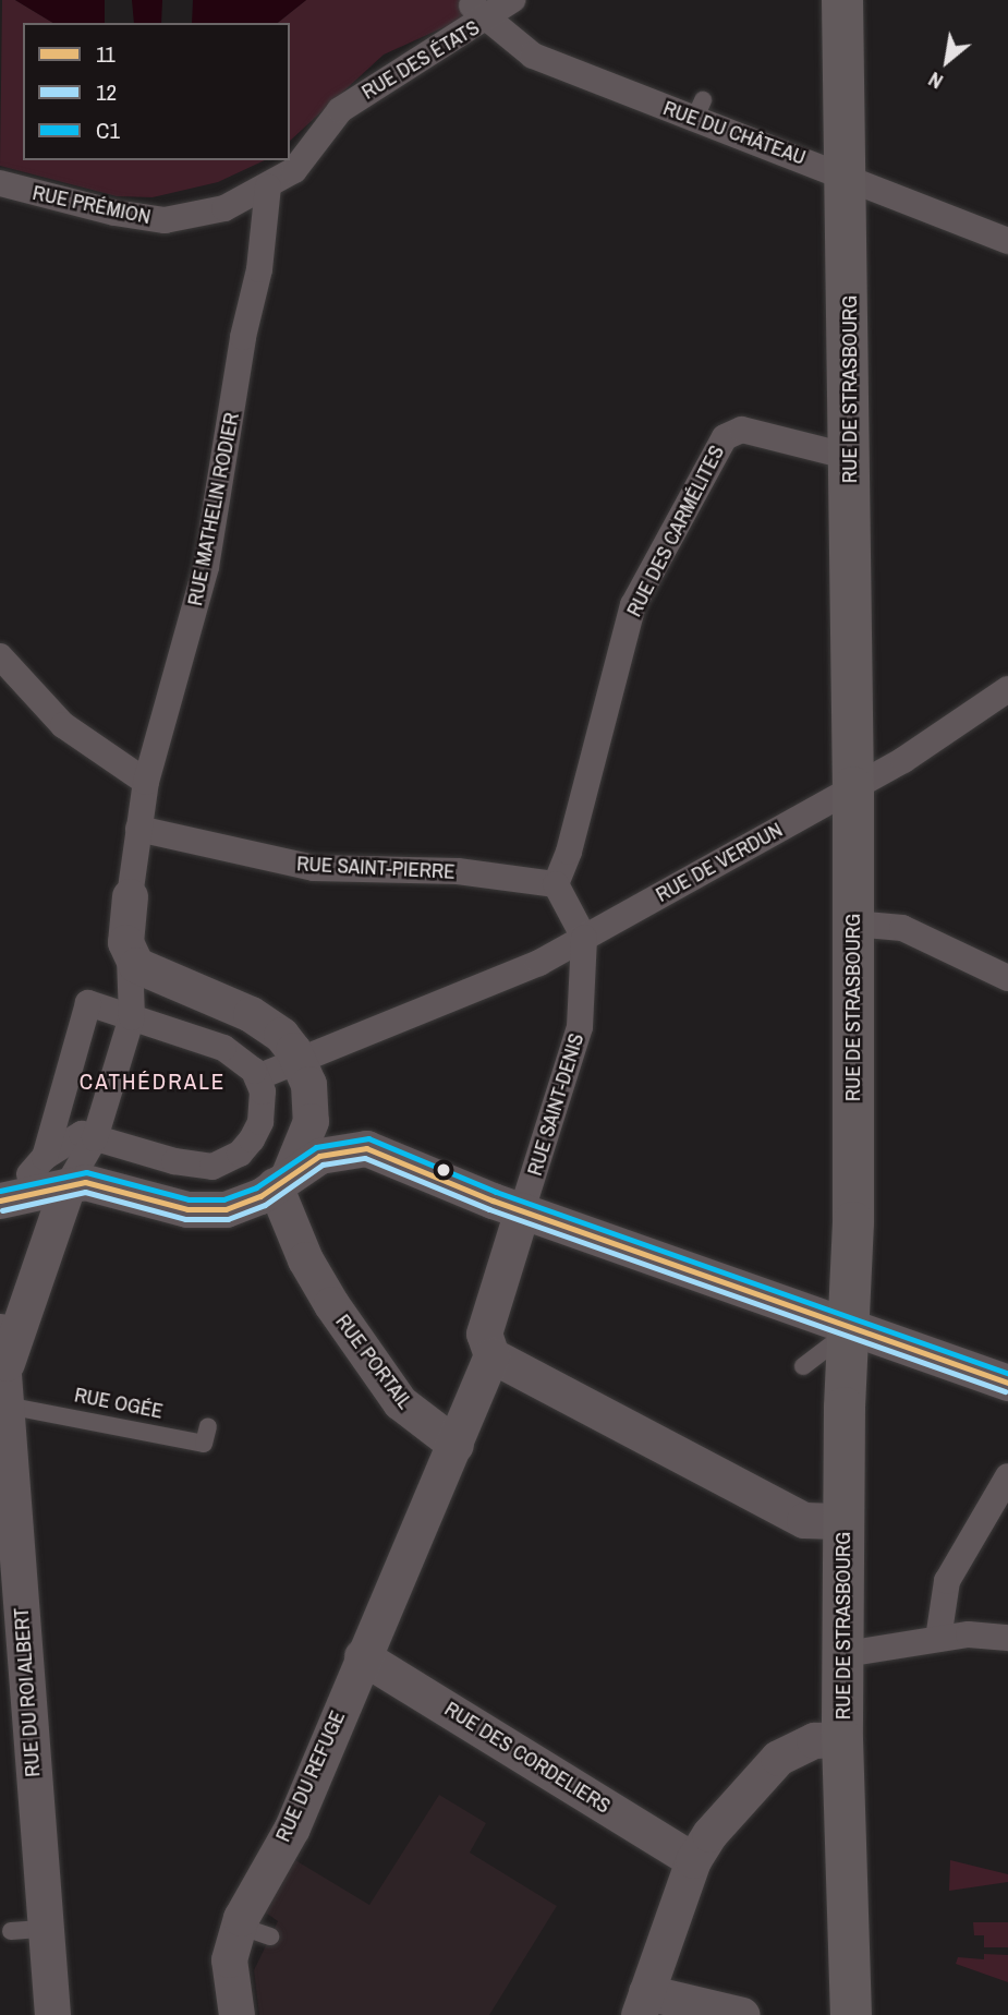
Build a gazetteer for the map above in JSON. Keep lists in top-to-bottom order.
{
  "streets": {
    "main road": ["RUE DE STRASBOURG"],
    "street": [
      "RUE DES ÉTATS",
      "RUE DU CHÂTEAU",
      "RUE PRÉMION",
      "RUE MATHELIN RODIER",
      "RUE DES CARMÉLITES",
      "RUE DE VERDUN",
      "RUE SAINT-PIERRE",
      "RUE SAINT-DENIS",
      "RUE PORTAIL",
      "RUE DU ROI ALBERT",
      "RUE DES CORDELIERS",
      "RUE DU REFUGE"
    ],
    "lane": ["RUE OGÉE"]
  },
  "crossings": [
    ["RUE DES ÉTATS", "RUE DU CHÂTEAU"],
    ["RUE DES ÉTATS", "RUE PRÉMION"],
    ["RUE DES ÉTATS", "RUE MATHELIN RODIER"],
    ["RUE DU CHÂTEAU", "RUE DE STRASBOURG"],
    ["RUE PRÉMION", "RUE MATHELIN RODIER"],
    ["RUE DE STRASBOURG", "RUE DES CARMÉLITES"],
    ["RUE DE STRASBOURG", "RUE DE VERDUN"],
    ["RUE MATHELIN RODIER", "RUE SAINT-PIERRE"],
    ["RUE DES CARMÉLITES", "RUE SAINT-PIERRE"],
    ["RUE DE VERDUN", "RUE SAINT-DENIS"],
    ["RUE SAINT-DENIS", "RUE DU REFUGE"],
    ["RUE PORTAIL", "RUE DU REFUGE"],
    ["RUE OGÉE", "RUE DU ROI ALBERT"],
    ["RUE DES CORDELIERS", "RUE DU REFUGE"]
  ],
  "districts": ["CATHÉDRALE"],
  "lines": ["transit line C1", "transit line 11", "transit line 12"],
  "legend": ["11", "12", "C1"],
  "north": "bottom left"
}
